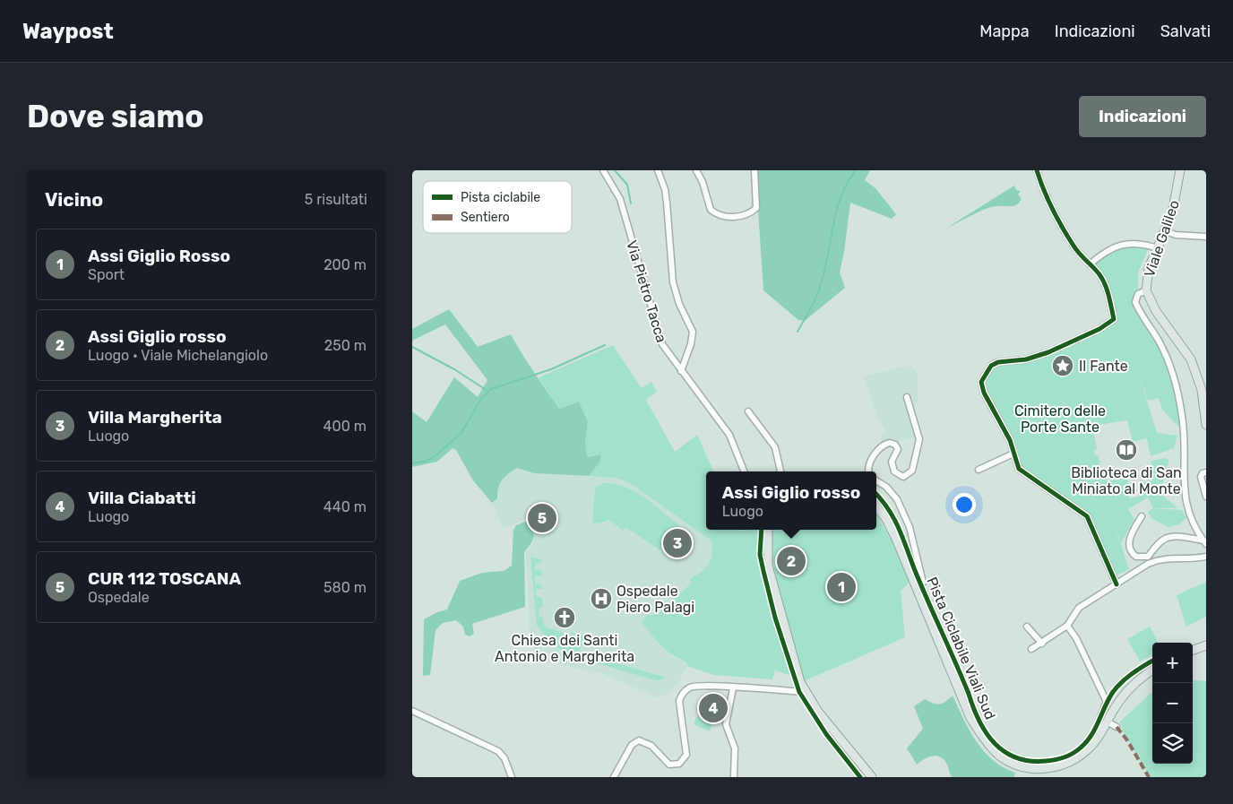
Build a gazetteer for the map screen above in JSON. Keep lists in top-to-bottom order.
{
  "streets": {
    "main road": ["Viale Galileo"],
    "street": ["Via Pietro Tacca"],
    "cycle path": ["Pista Ciclabile Viali Sud"]
  },
  "parks": ["Cimitero delle Porte Sante"],
  "places": {
    "place": ["Il Fante"],
    "library": ["Biblioteca di San Miniato al Monte"],
    "hospital": ["Ospedale Piero Palagi"],
    "church": ["Chiesa dei Santi Antonio e Margherita"]
  },
  "legend": ["Pista ciclabile", "Sentiero"],
  "page": {
    "header": "Waypost",
    "nav": ["Mappa", "Indicazioni", "Salvati"],
    "buttons": "Indicazioni",
    "title": "Dove siamo",
    "heading": ["Vicino", "5 risultati"],
    "list": [
      {
        "mark": "1",
        "name": "Assi Giglio Rosso",
        "note": "Sport",
        "value": "200 m"
      },
      {
        "mark": "2",
        "name": "Assi Giglio rosso",
        "note": "Luogo · Viale Michelangiolo",
        "value": "250 m"
      },
      {
        "mark": "3",
        "name": "Villa Margherita",
        "note": "Luogo",
        "value": "400 m"
      },
      {
        "mark": "4",
        "name": "Villa Ciabatti",
        "note": "Luogo",
        "value": "440 m"
      },
      {
        "mark": "5",
        "name": "CUR 112 TOSCANA",
        "note": "Ospedale",
        "value": "580 m"
      }
    ],
    "popup": ["Assi Giglio rosso", "Luogo"],
    "pins": [
      "5",
      "3",
      "2",
      "1",
      "4"
    ],
    "map_buttons": ["+", "−"]
  }
}
